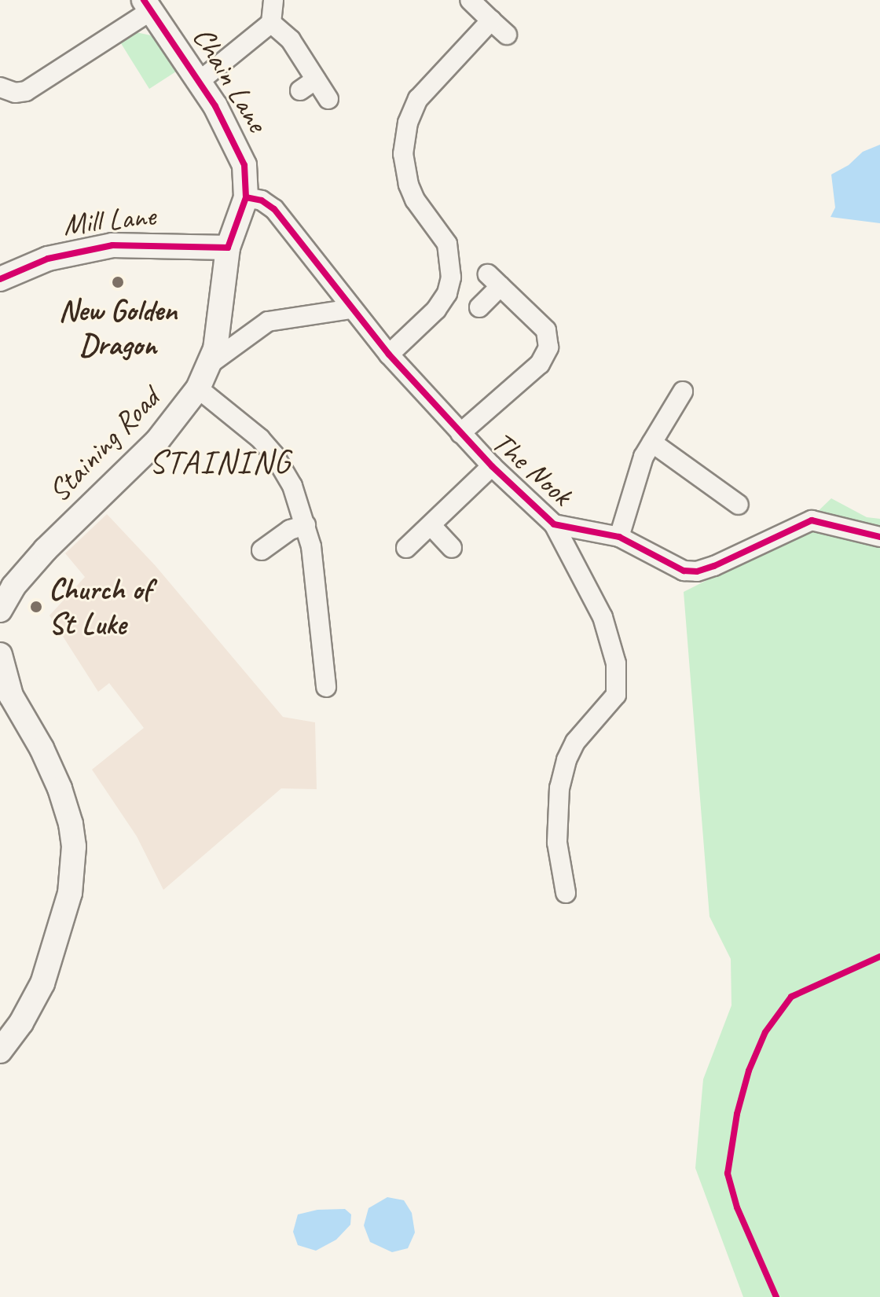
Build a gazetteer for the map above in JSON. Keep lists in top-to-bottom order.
{
  "streets": {
    "street": [
      "Chain Lane",
      "Mill Lane",
      "Staining Road",
      "The Nook"
    ]
  },
  "crossings": [
    ["Chain Lane", "Staining Road"],
    ["Chain Lane", "The Nook"],
    ["Mill Lane", "Staining Road"],
    ["Staining Road", "The Nook"]
  ],
  "districts": ["STAINING"],
  "places": ["New Golden Dragon", "Church of St Luke"]
}
